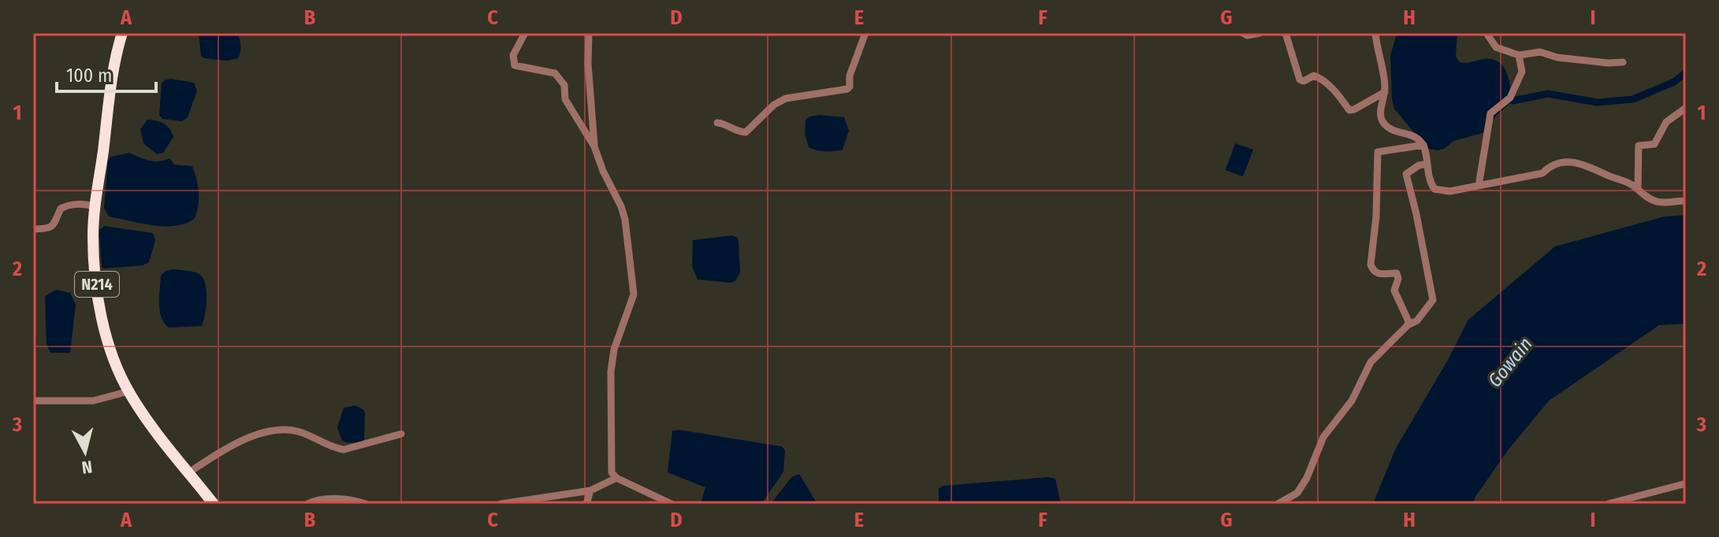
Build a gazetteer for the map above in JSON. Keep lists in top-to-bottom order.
{
  "streets": {
    "highway": ["N214"]
  },
  "water": ["Gowain"],
  "scale_bar": "100 m",
  "north": "bottom",
  "grid": {
    "columns": [
      "A",
      "B",
      "C",
      "D",
      "E",
      "F",
      "G",
      "H",
      "I"
    ],
    "rows": ["1", "2", "3"]
  }
}
